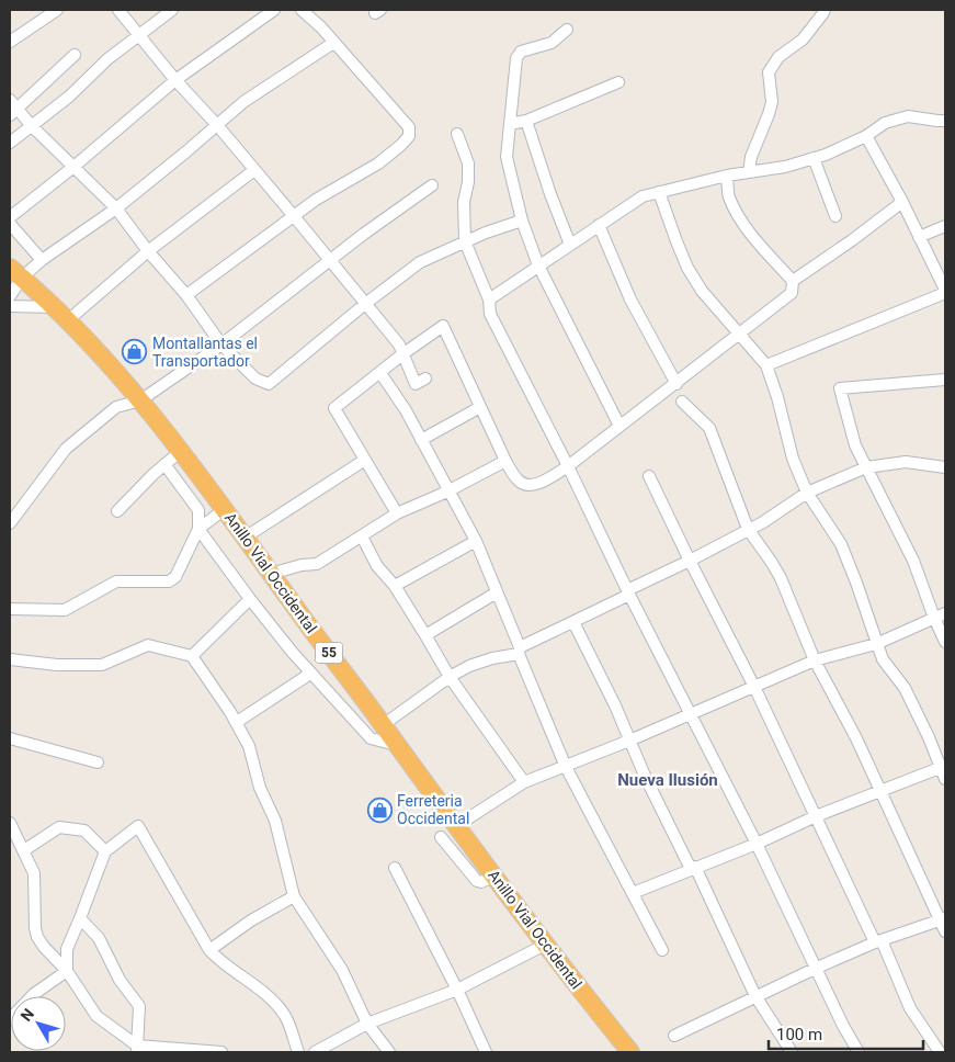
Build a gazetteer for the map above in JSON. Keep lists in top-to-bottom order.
{
  "streets": {
    "highway": ["Anillo Vial Occidental", "55"]
  },
  "districts": ["Nueva Ilusión"],
  "places": {
    "shop": ["Montallantas el Transportador", "Ferreteria Occidental"]
  },
  "scale_bar": "100 m",
  "north": "top left"
}
